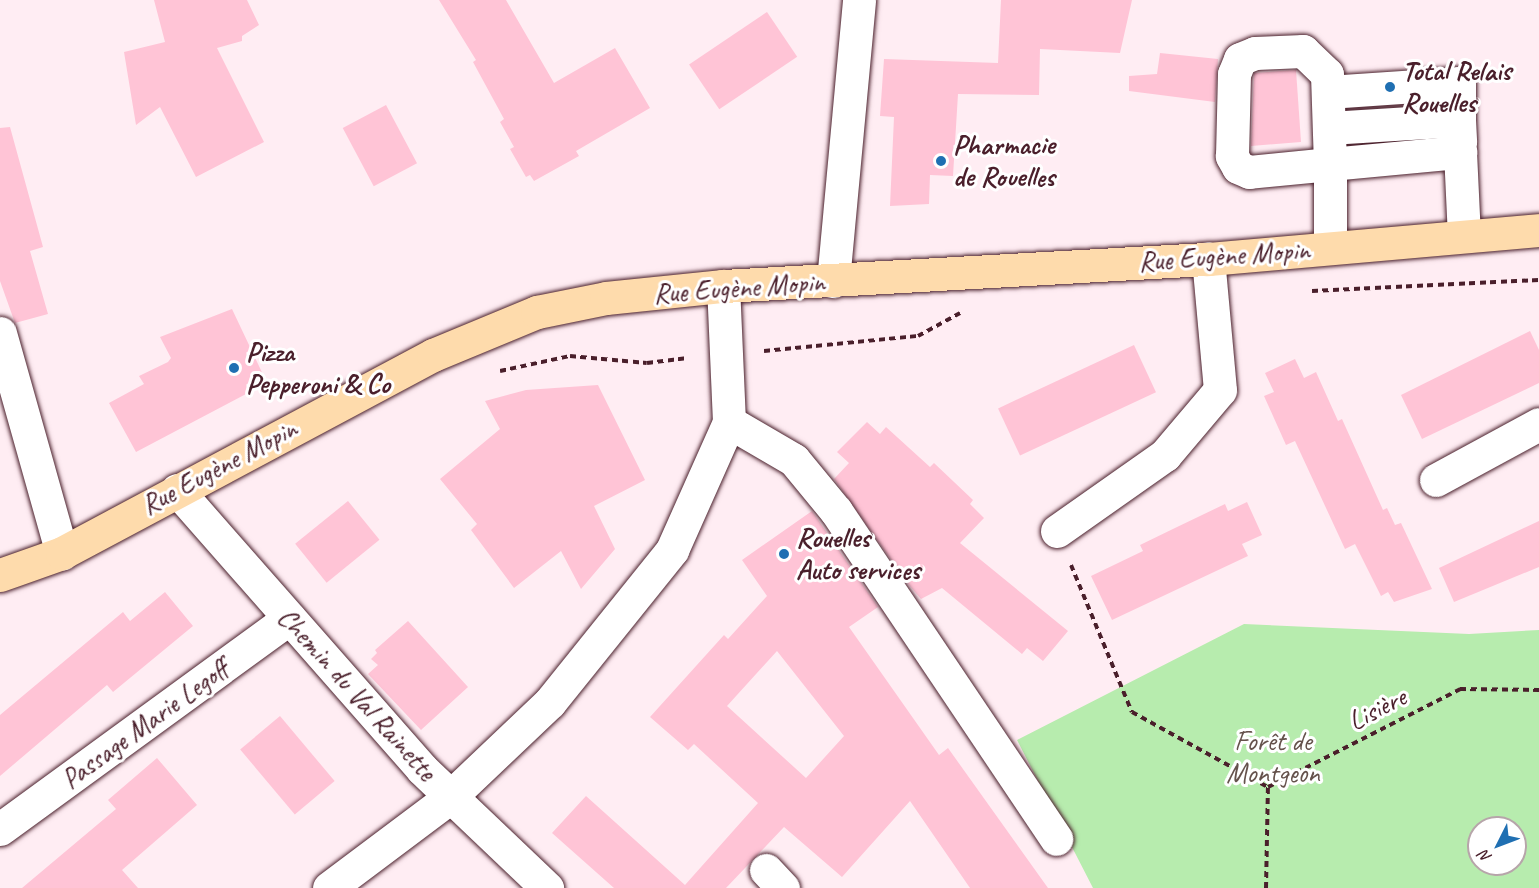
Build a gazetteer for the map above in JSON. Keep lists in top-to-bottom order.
{
  "streets": {
    "main road": ["Rue Eugène Mopin"],
    "street": ["Chemin du Val Rainette", "Passage Marie Legoff"],
    "path": ["Lisière"]
  },
  "crossings": [
    ["Rue Eugène Mopin", "Chemin du Val Rainette"],
    ["Chemin du Val Rainette", "Passage Marie Legoff"]
  ],
  "parks": ["Forêt de Montgeon"],
  "places": [
    "Total Relais Rouelles",
    "Pharmacie de Rouelles",
    "Pizza Pepperoni & Co",
    "Rouelles Auto services"
  ],
  "north": "bottom left"
}
